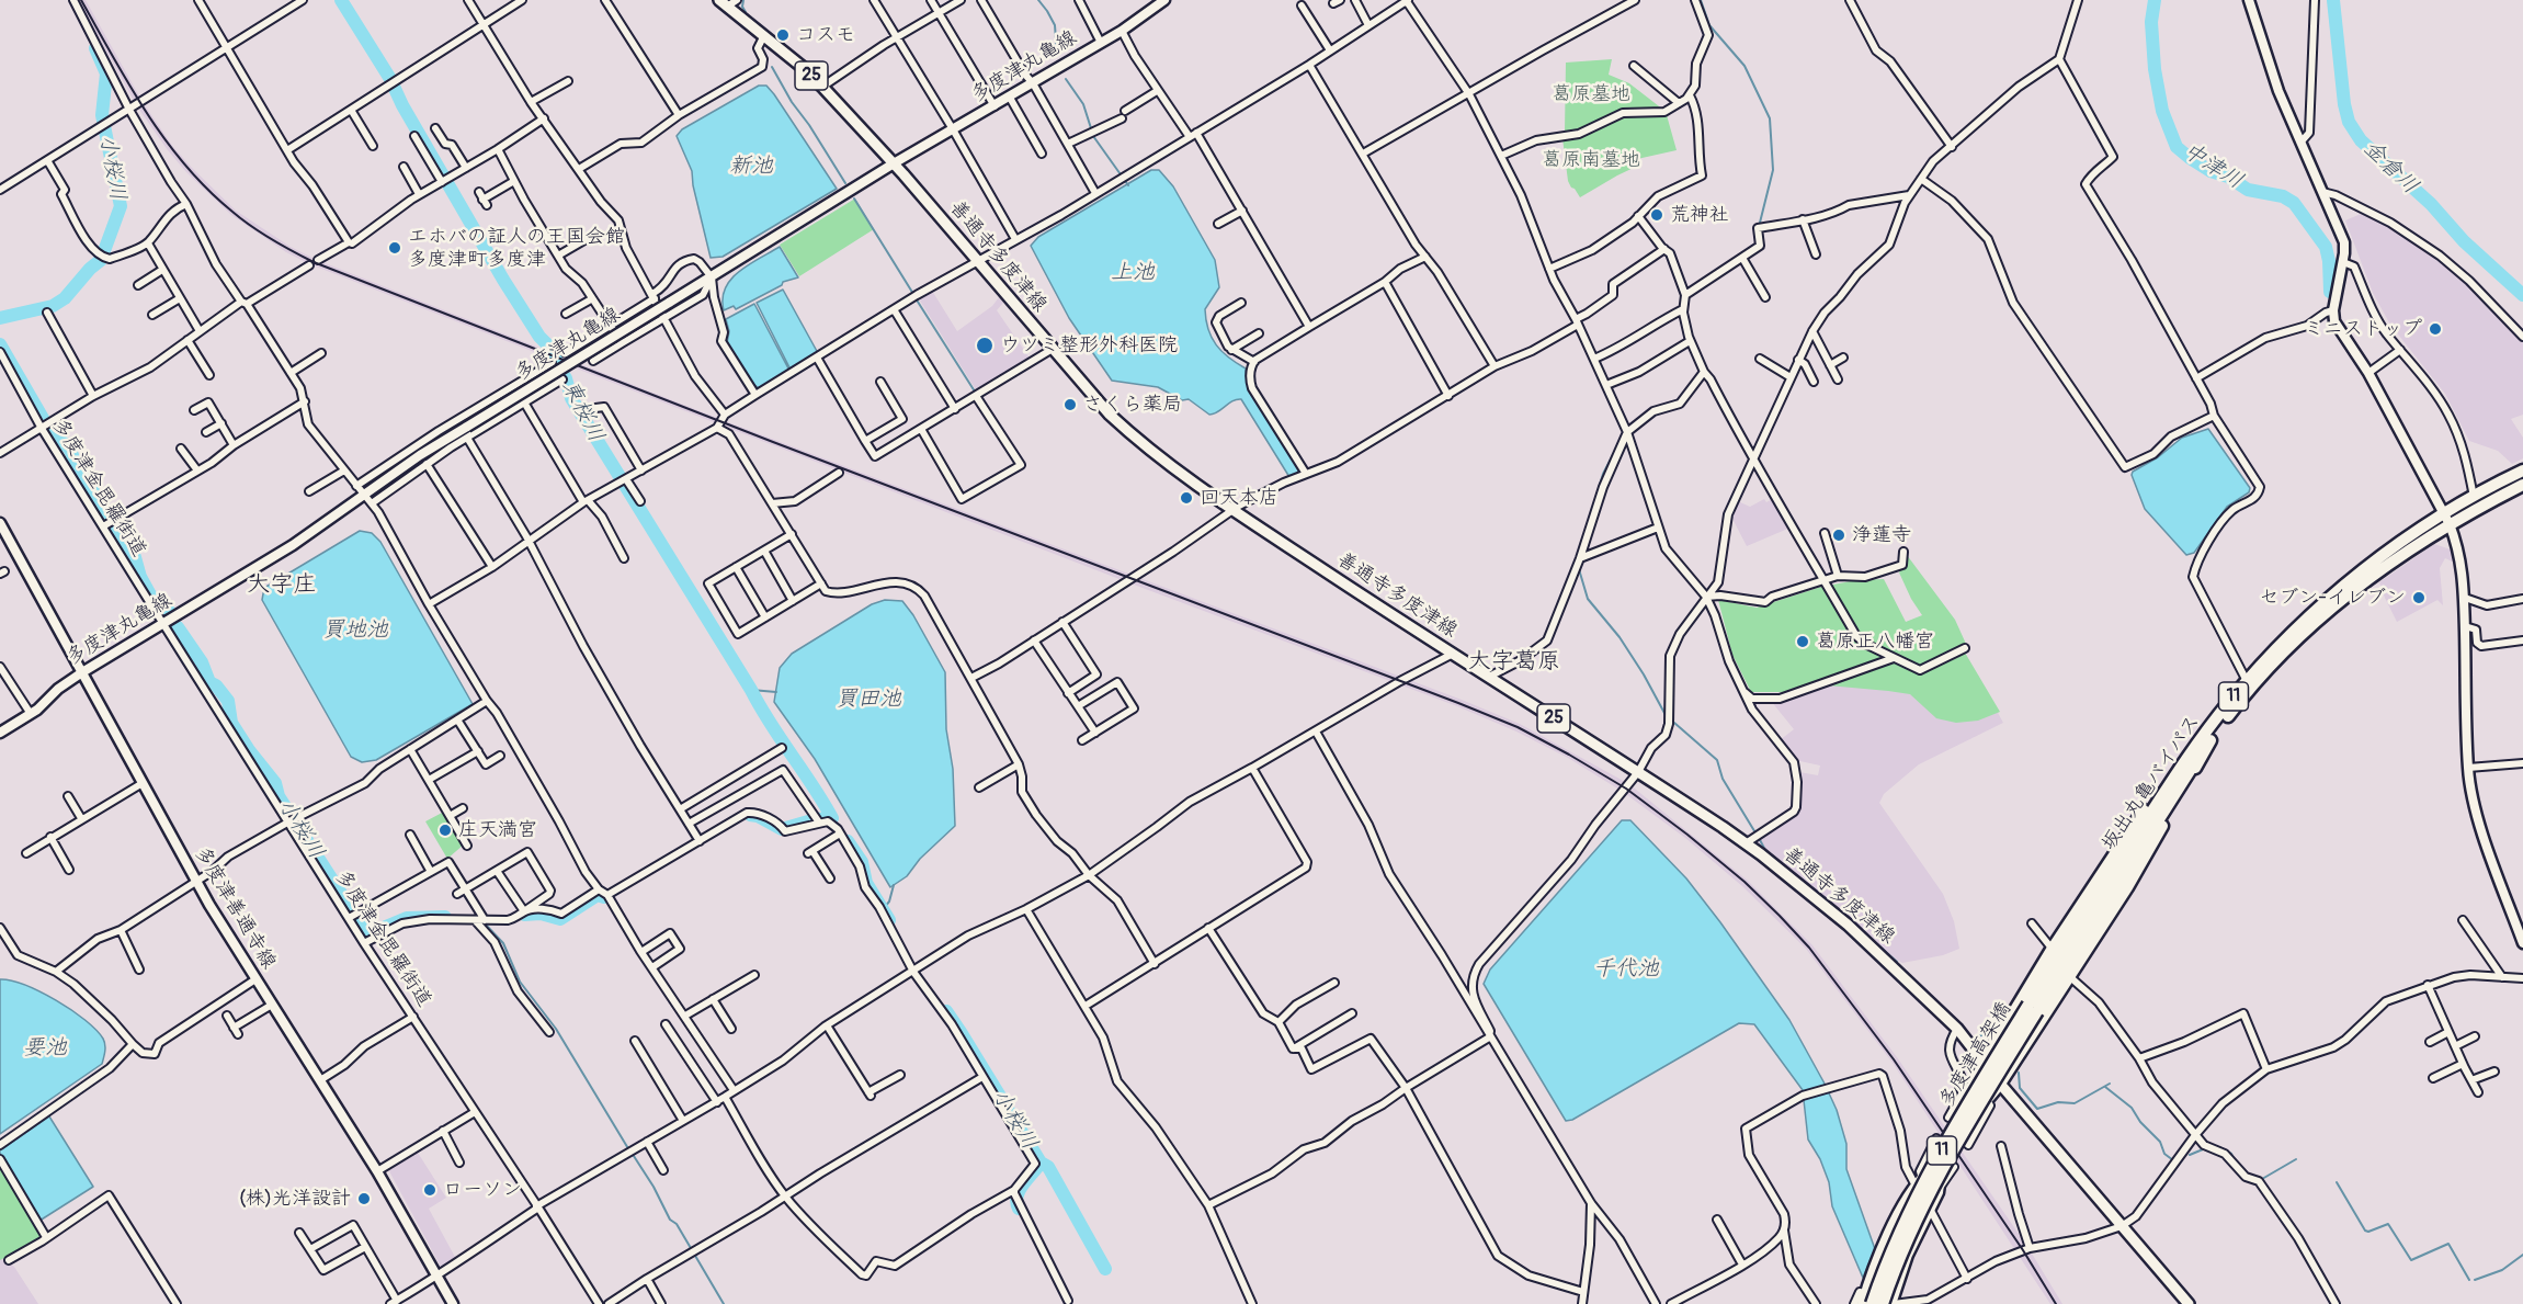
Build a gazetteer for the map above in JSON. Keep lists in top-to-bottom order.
{
  "streets": {
    "highway": ["11", "坂出丸亀バイパス", "多度津高架橋"],
    "main road": [
      "多度津丸亀線",
      "25",
      "善通寺多度津線",
      "多度津善通寺線"
    ],
    "street": ["多度津金毘羅街道"]
  },
  "crossings": [
    ["多度津丸亀線", "善通寺多度津線"],
    ["多度津丸亀線", "多度津金毘羅街道"],
    ["多度津丸亀線", "多度津善通寺線"],
    ["坂出丸亀バイパス", "多度津高架橋"]
  ],
  "districts": ["大字庄", "大字葛原"],
  "water": [
    "新池",
    "中津川",
    "小桜川",
    "金倉川",
    "上池",
    "東桜川",
    "買地池",
    "買田池",
    "千代池",
    "要池"
  ],
  "parks": ["葛原墓地", "葛原南墓地"],
  "places": [
    "コスモ",
    "荒神社",
    "エホバの証人の王国会館 多度津町多度津",
    "ミニストップ",
    "ウツミ整形外科医院",
    "さくら薬局",
    "回天本店",
    "浄蓮寺",
    "セブン-イレブン",
    "葛原正八幡宮",
    "庄天満宮",
    "ローソン",
    "(株)光洋設計"
  ]
}
